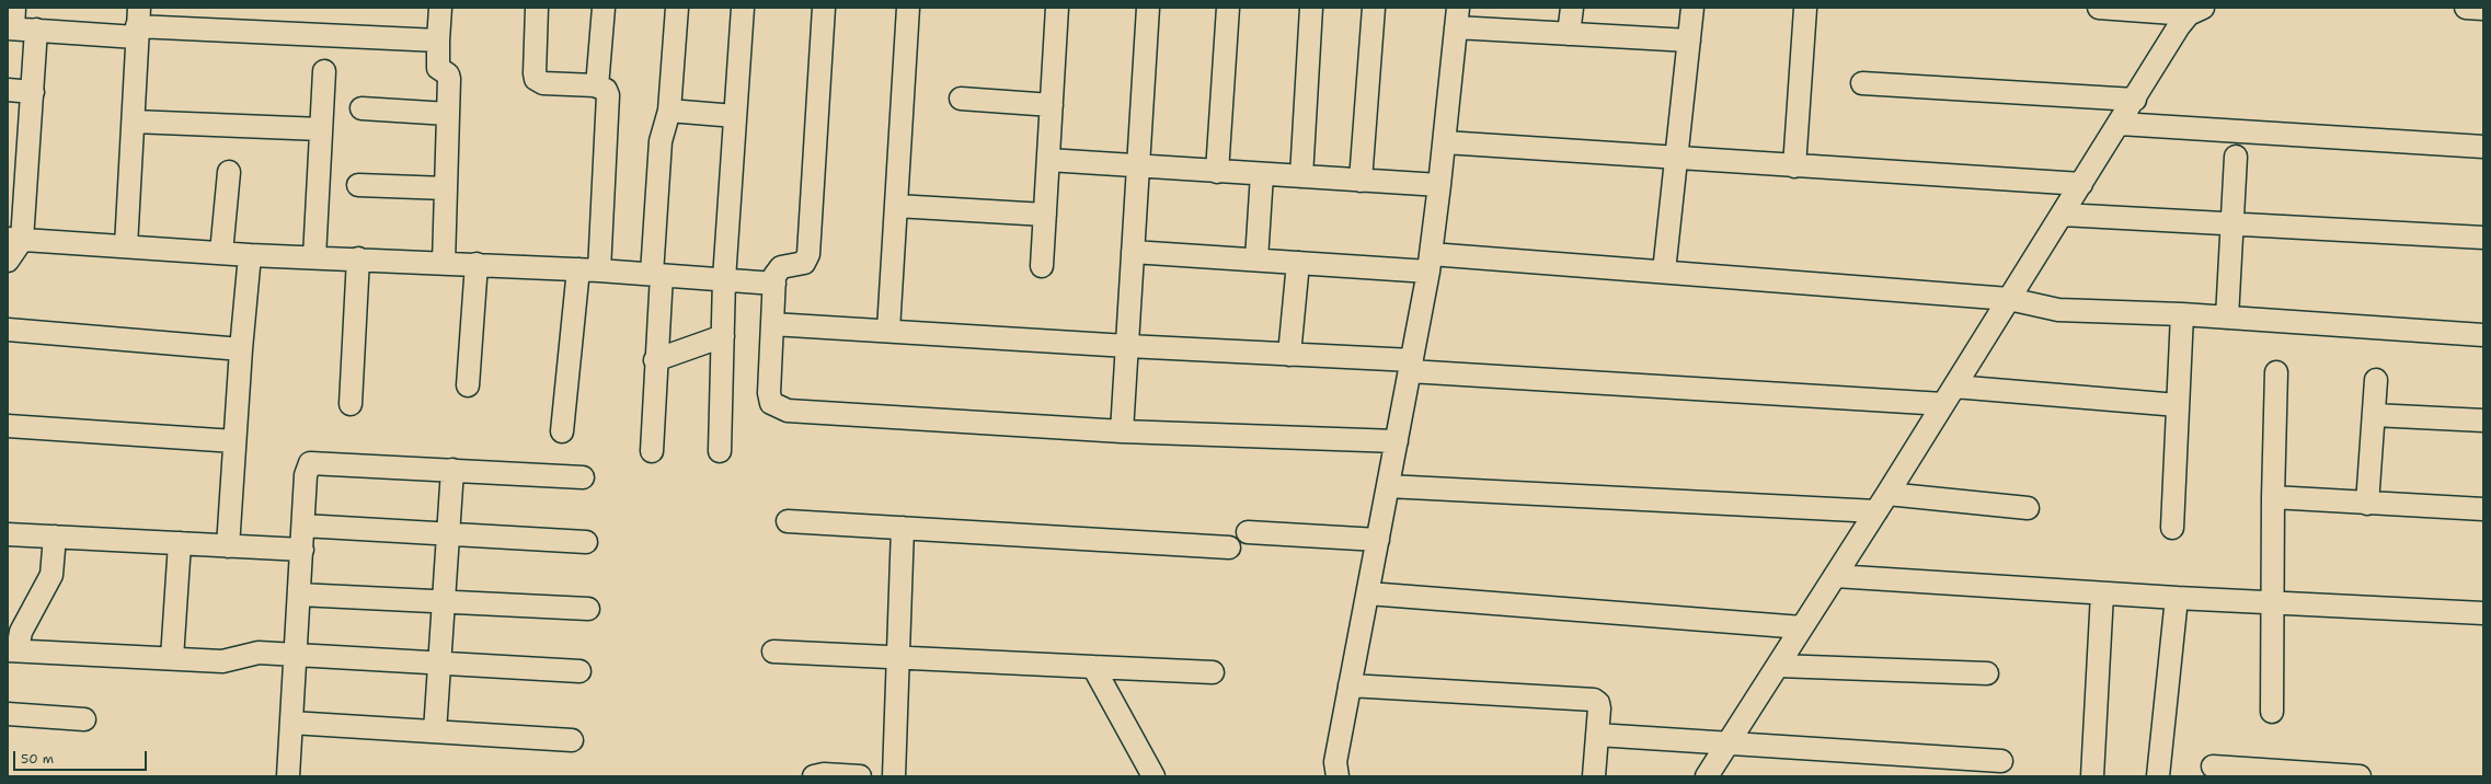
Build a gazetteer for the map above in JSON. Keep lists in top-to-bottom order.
{
  "scale_bar": "50 m"
}
